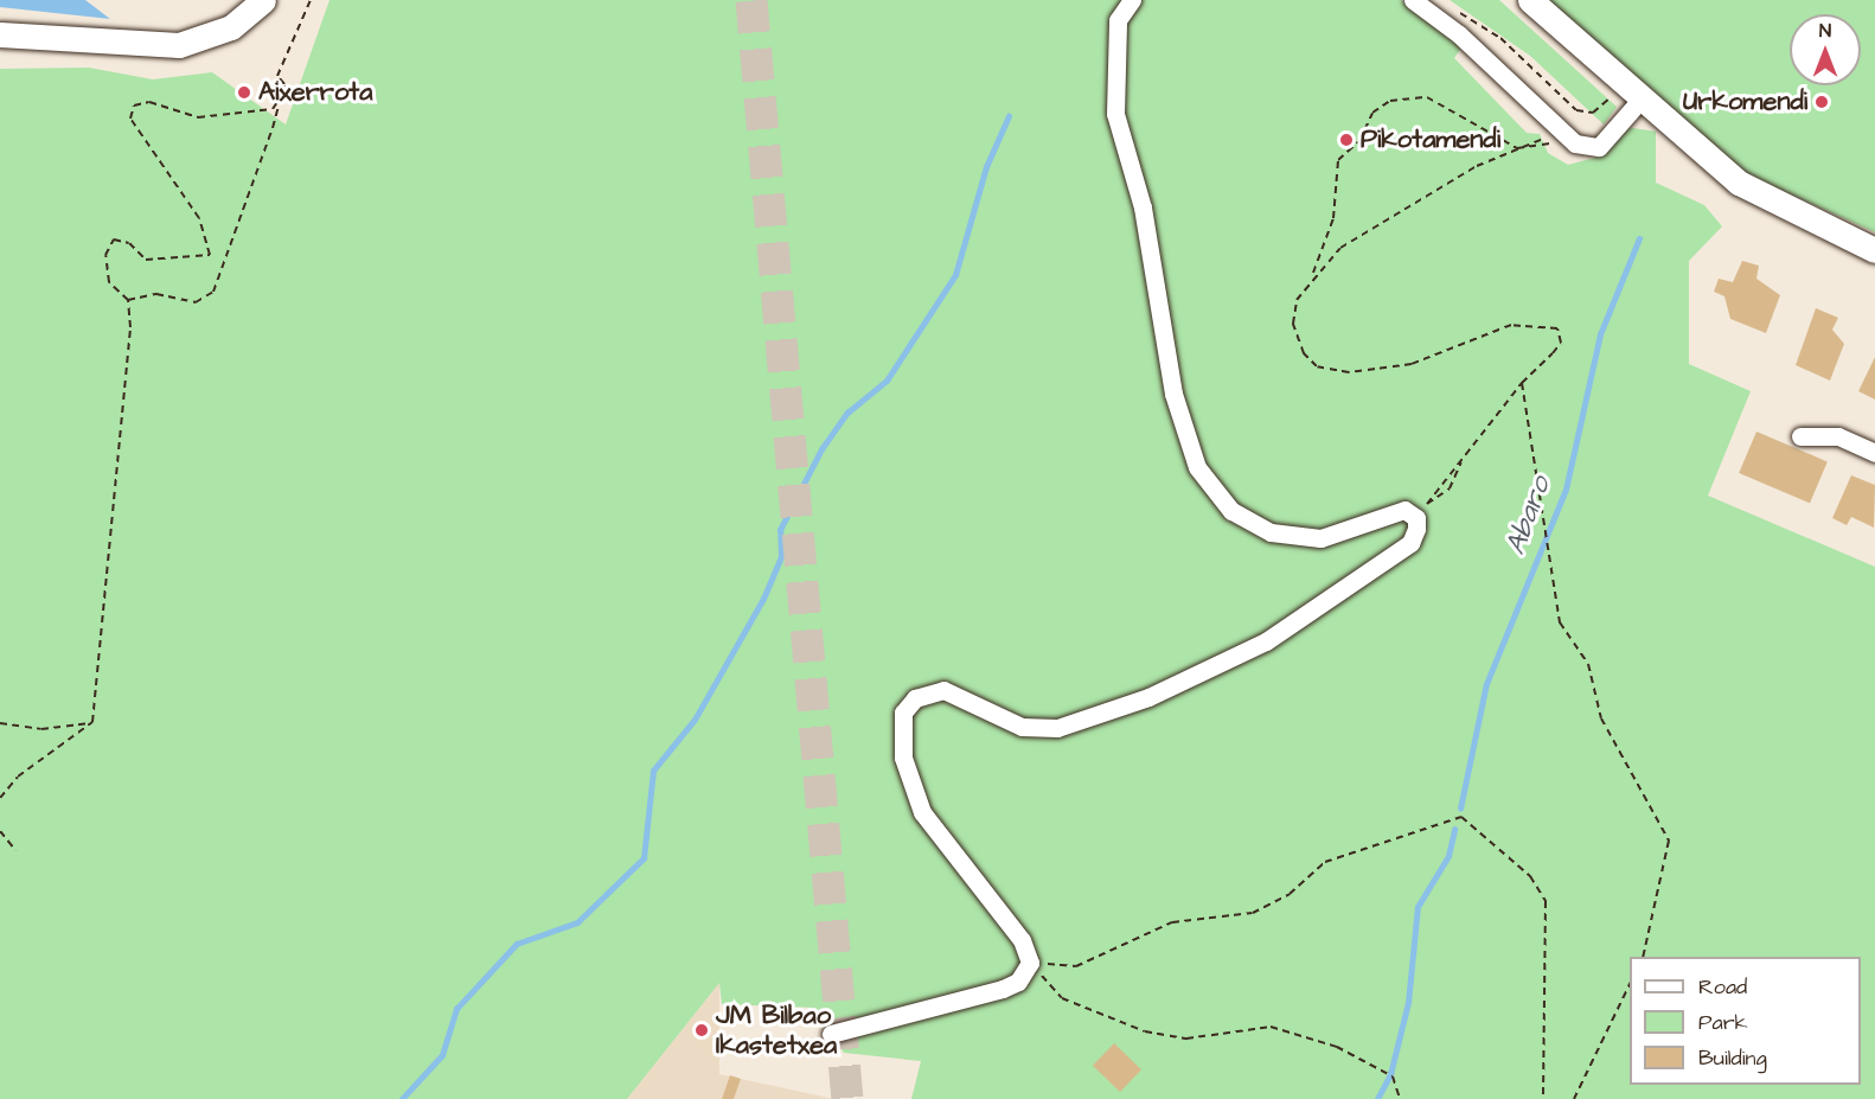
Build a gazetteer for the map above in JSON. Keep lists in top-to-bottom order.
{
  "water": ["Abaro"],
  "places": [
    "Aixerrota",
    "Urkomendi",
    "Pikotamendi",
    "JM Bilbao Ikastetxea"
  ],
  "legend": ["Road", "Park", "Building"],
  "north": "top"
}
